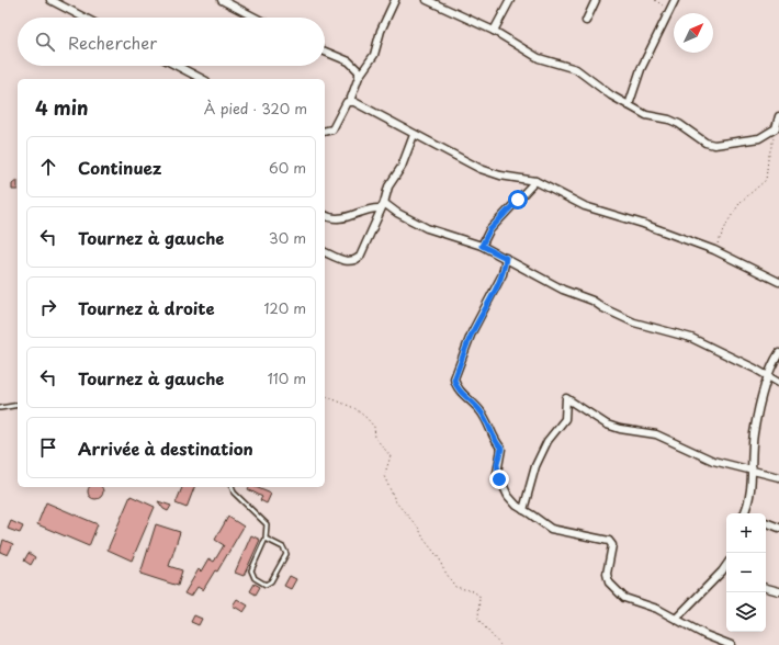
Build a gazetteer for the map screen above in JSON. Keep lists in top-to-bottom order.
{
  "north": "top right",
  "page": {
    "search": "Rechercher",
    "heading": ["4 min", "À pied · 320 m"],
    "list": [
      ["Continuez", "60 m"],
      ["Tournez à gauche", "30 m"],
      ["Tournez à droite", "120 m"],
      ["Tournez à gauche", "110 m"],
      "Arrivée à destination"
    ],
    "map_buttons": ["+", "−"]
  }
}
